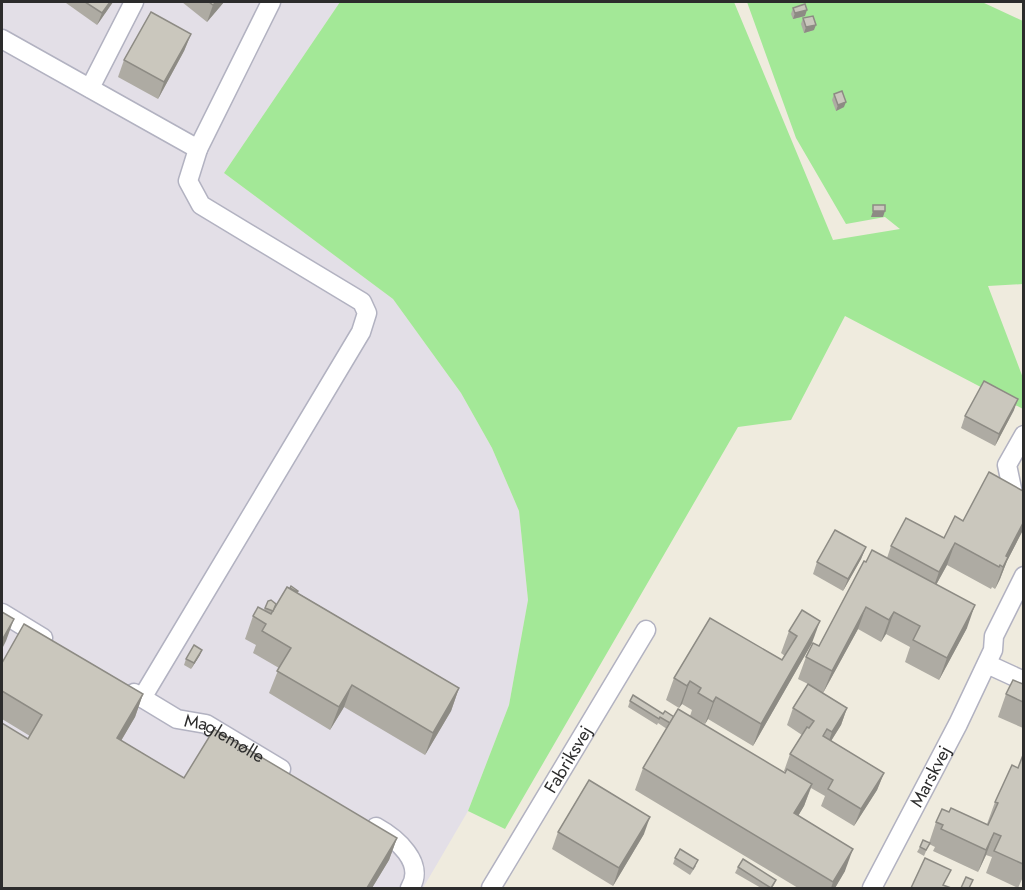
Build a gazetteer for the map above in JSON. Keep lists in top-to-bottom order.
{
  "streets": {
    "street": ["Maglemølle", "Fabriksvej", "Marskvej"]
  }
}
